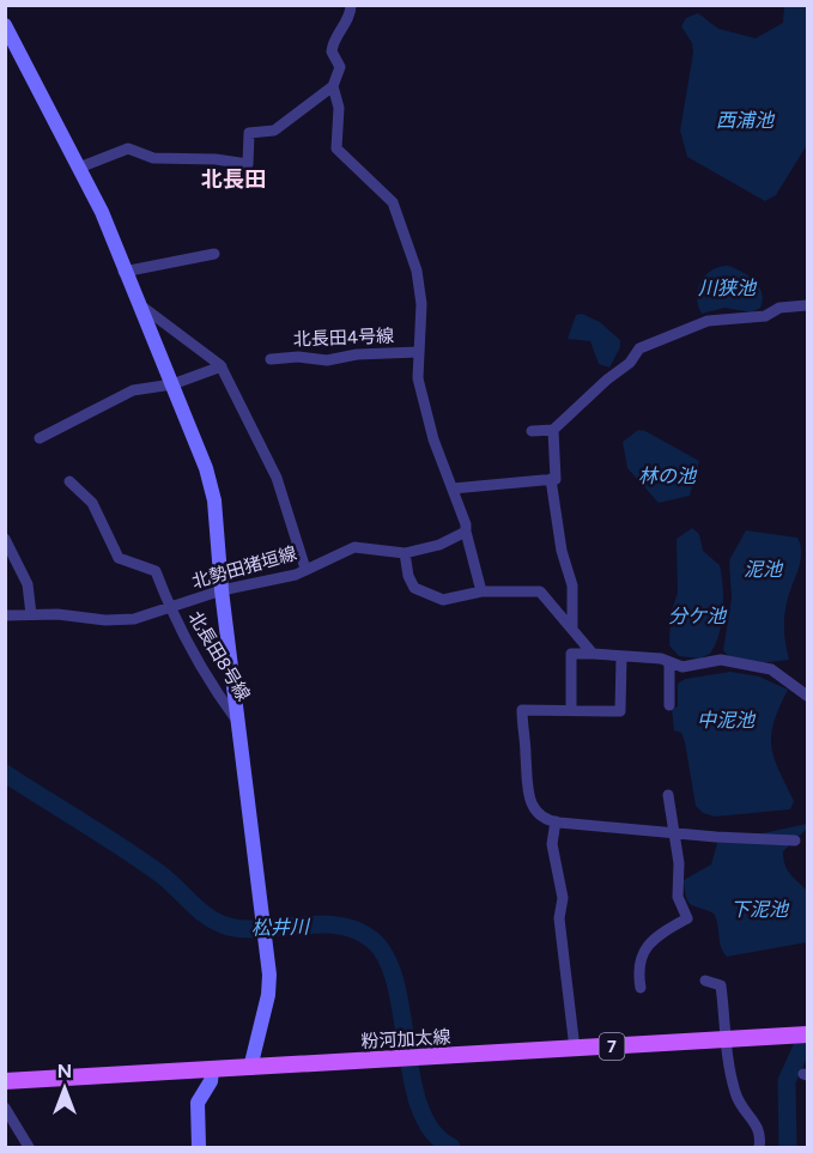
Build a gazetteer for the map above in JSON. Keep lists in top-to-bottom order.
{
  "streets": {
    "main road": ["粉河加太線", "7"],
    "street": ["北長田4号線", "北勢田猪垣線", "北長田8号線"]
  },
  "crossings": [
    ["北勢田猪垣線", "北長田8号線"]
  ],
  "districts": ["北長田"],
  "water": [
    "西浦池",
    "川狭池",
    "林の池",
    "泥池",
    "分ケ池",
    "中泥池",
    "下泥池",
    "松井川"
  ],
  "north": "top"
}
